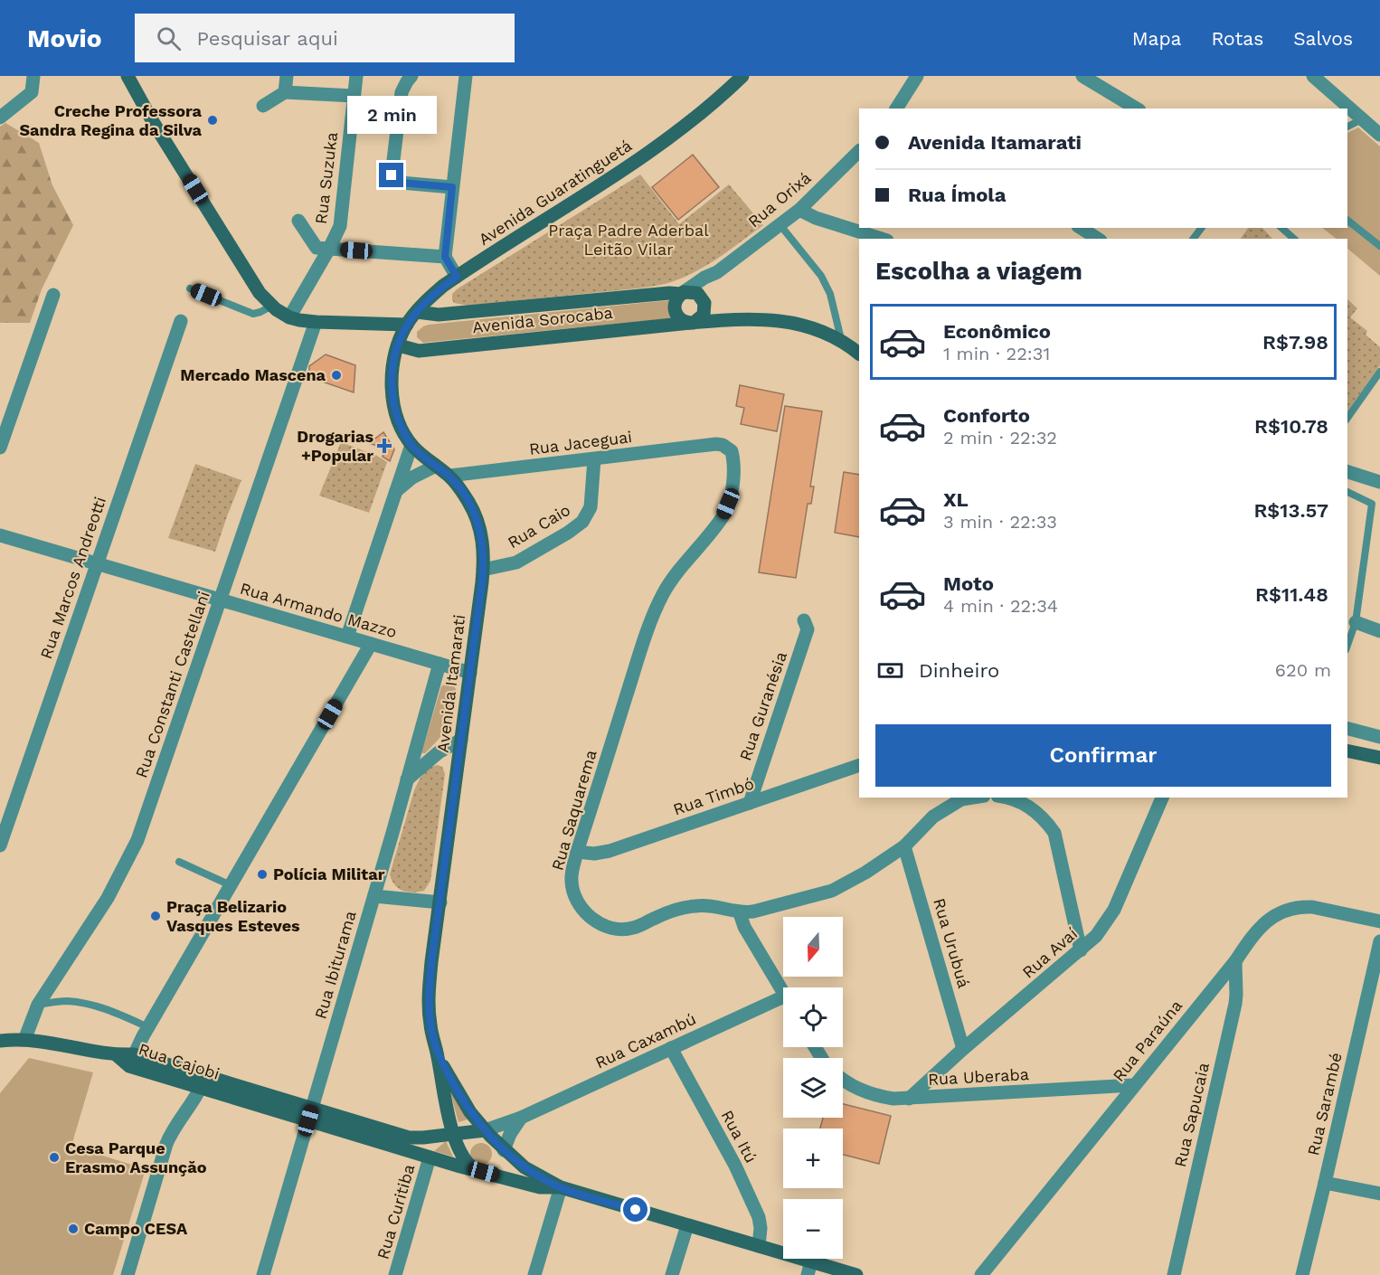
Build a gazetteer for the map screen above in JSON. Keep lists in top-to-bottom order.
{
  "streets": {
    "main road": [
      "Avenida Guaratinguetá",
      "Avenida Sorocaba",
      "Avenida Itamarati",
      "Rua Cajobi"
    ],
    "street": [
      "Rua Suzuka",
      "Rua Orixá",
      "Rua Jaceguai",
      "Rua Caio",
      "Rua Marcos Andreotti",
      "Rua Armando Mazzo",
      "Rua Constanti Castellani",
      "Rua Guranésia",
      "Rua Timbó",
      "Rua Saquarema",
      "Rua Urubuá",
      "Rua Avaí",
      "Rua Ibiturama",
      "Rua Caxambú",
      "Rua Paraúna",
      "Rua Uberaba",
      "Rua Sarambé",
      "Rua Sapucaia",
      "Rua Itú",
      "Rua Curitiba"
    ]
  },
  "crossings": [
    ["Avenida Guaratinguetá", "Avenida Sorocaba"],
    ["Avenida Guaratinguetá", "Avenida Itamarati"],
    ["Rua Orixá", "Avenida Sorocaba"],
    ["Avenida Sorocaba", "Avenida Itamarati"],
    ["Rua Jaceguai", "Rua Caio"],
    ["Rua Jaceguai", "Avenida Itamarati"],
    ["Rua Jaceguai", "Rua Saquarema"],
    ["Rua Caio", "Avenida Itamarati"],
    ["Rua Marcos Andreotti", "Rua Armando Mazzo"],
    ["Rua Armando Mazzo", "Avenida Itamarati"],
    ["Rua Armando Mazzo", "Rua Constanti Castellani"],
    ["Rua Armando Mazzo", "Rua Ibiturama"],
    ["Avenida Itamarati", "Rua Caxambú"],
    ["Avenida Itamarati", "Rua Cajobi"],
    ["Rua Constanti Castellani", "Rua Cajobi"],
    ["Rua Guranésia", "Rua Timbó"],
    ["Rua Timbó", "Rua Saquarema"],
    ["Rua Saquarema", "Rua Urubuá"],
    ["Rua Urubuá", "Rua Avaí"],
    ["Rua Avaí", "Rua Uberaba"],
    ["Rua Ibiturama", "Rua Cajobi"],
    ["Rua Caxambú", "Rua Cajobi"],
    ["Rua Caxambú", "Rua Itú"],
    ["Rua Paraúna", "Rua Uberaba"],
    ["Rua Paraúna", "Rua Sapucaia"],
    ["Rua Cajobi", "Rua Curitiba"]
  ],
  "parks": ["Praça Padre Aderbal Leitão Vilar"],
  "places": {
    "other": [
      "Creche Professora Sandra Regina da Silva",
      "Mercado Mascena",
      "Polícia Militar",
      "Praça Belizario Vasques Esteves",
      "Cesa Parque Erasmo Assunçăo",
      "Campo CESA"
    ],
    "health": ["Drogarias +Popular"]
  },
  "north": "bottom",
  "page": {
    "header": "Movio",
    "search": "Pesquisar aqui",
    "nav": ["Mapa", "Rotas", "Salvos"],
    "bubble": "2 min",
    "banner": ["Avenida Itamarati", "Rua Ímola"],
    "heading": "Escolha a viagem",
    "list": [
      {
        "name": "Econômico",
        "note": "1 min · 22:31",
        "value": "R$7.98"
      },
      {
        "name": "Conforto",
        "note": "2 min · 22:32",
        "value": "R$10.78"
      },
      {
        "name": "XL",
        "note": "3 min · 22:33",
        "value": "R$13.57"
      },
      {
        "name": "Moto",
        "note": "4 min · 22:34",
        "value": "R$11.48"
      }
    ],
    "pay": ["Dinheiro", "620 m"],
    "buttons": "Confirmar",
    "map_buttons": ["+", "−"]
  }
}
